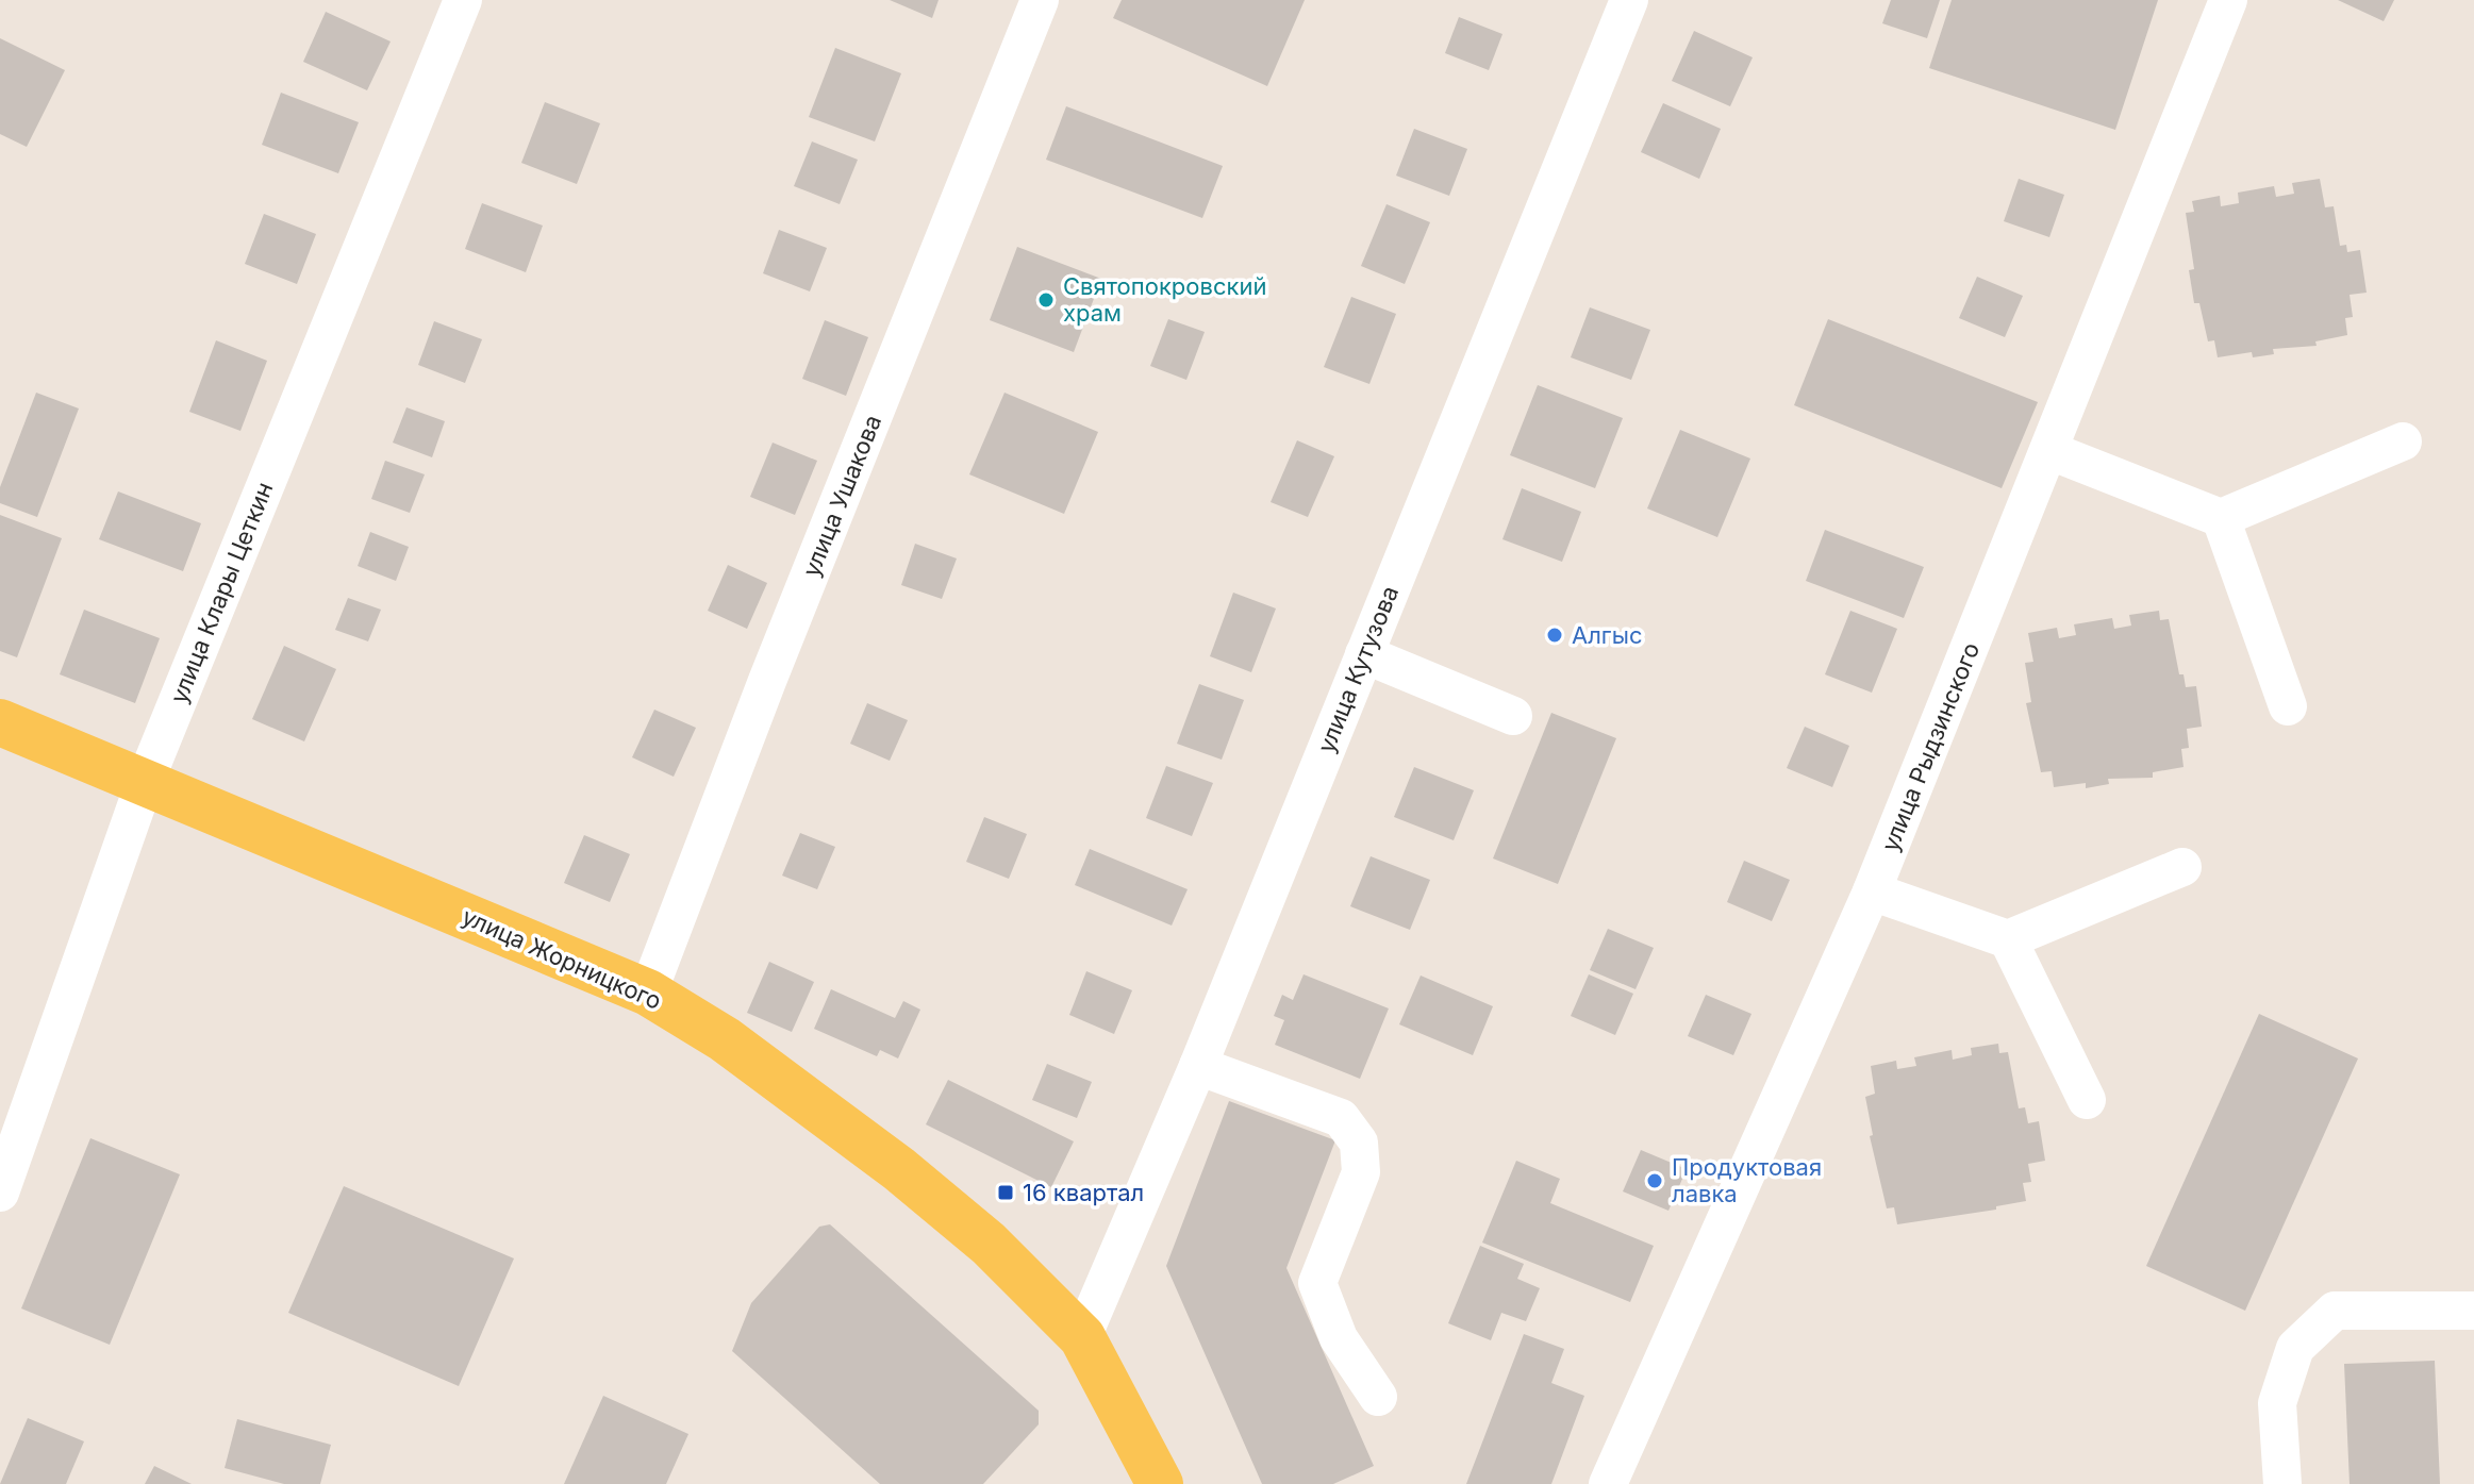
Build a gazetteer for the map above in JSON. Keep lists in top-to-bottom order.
{
  "streets": {
    "main road": ["улица Жорницкого"],
    "street": [
      "улица Ушакова",
      "улица Клары Цеткин",
      "улица Кутузова",
      "улица Рыдзинского"
    ]
  },
  "crossings": [
    ["улица Ушакова", "улица Жорницкого"],
    ["улица Клары Цеткин", "улица Жорницкого"],
    ["улица Кутузова", "улица Жорницкого"]
  ],
  "places": {
    "other": ["Святопокровский храм", "Алгыс", "Продуктовая лавка"],
    "transit": ["16 квартал"]
  }
}
